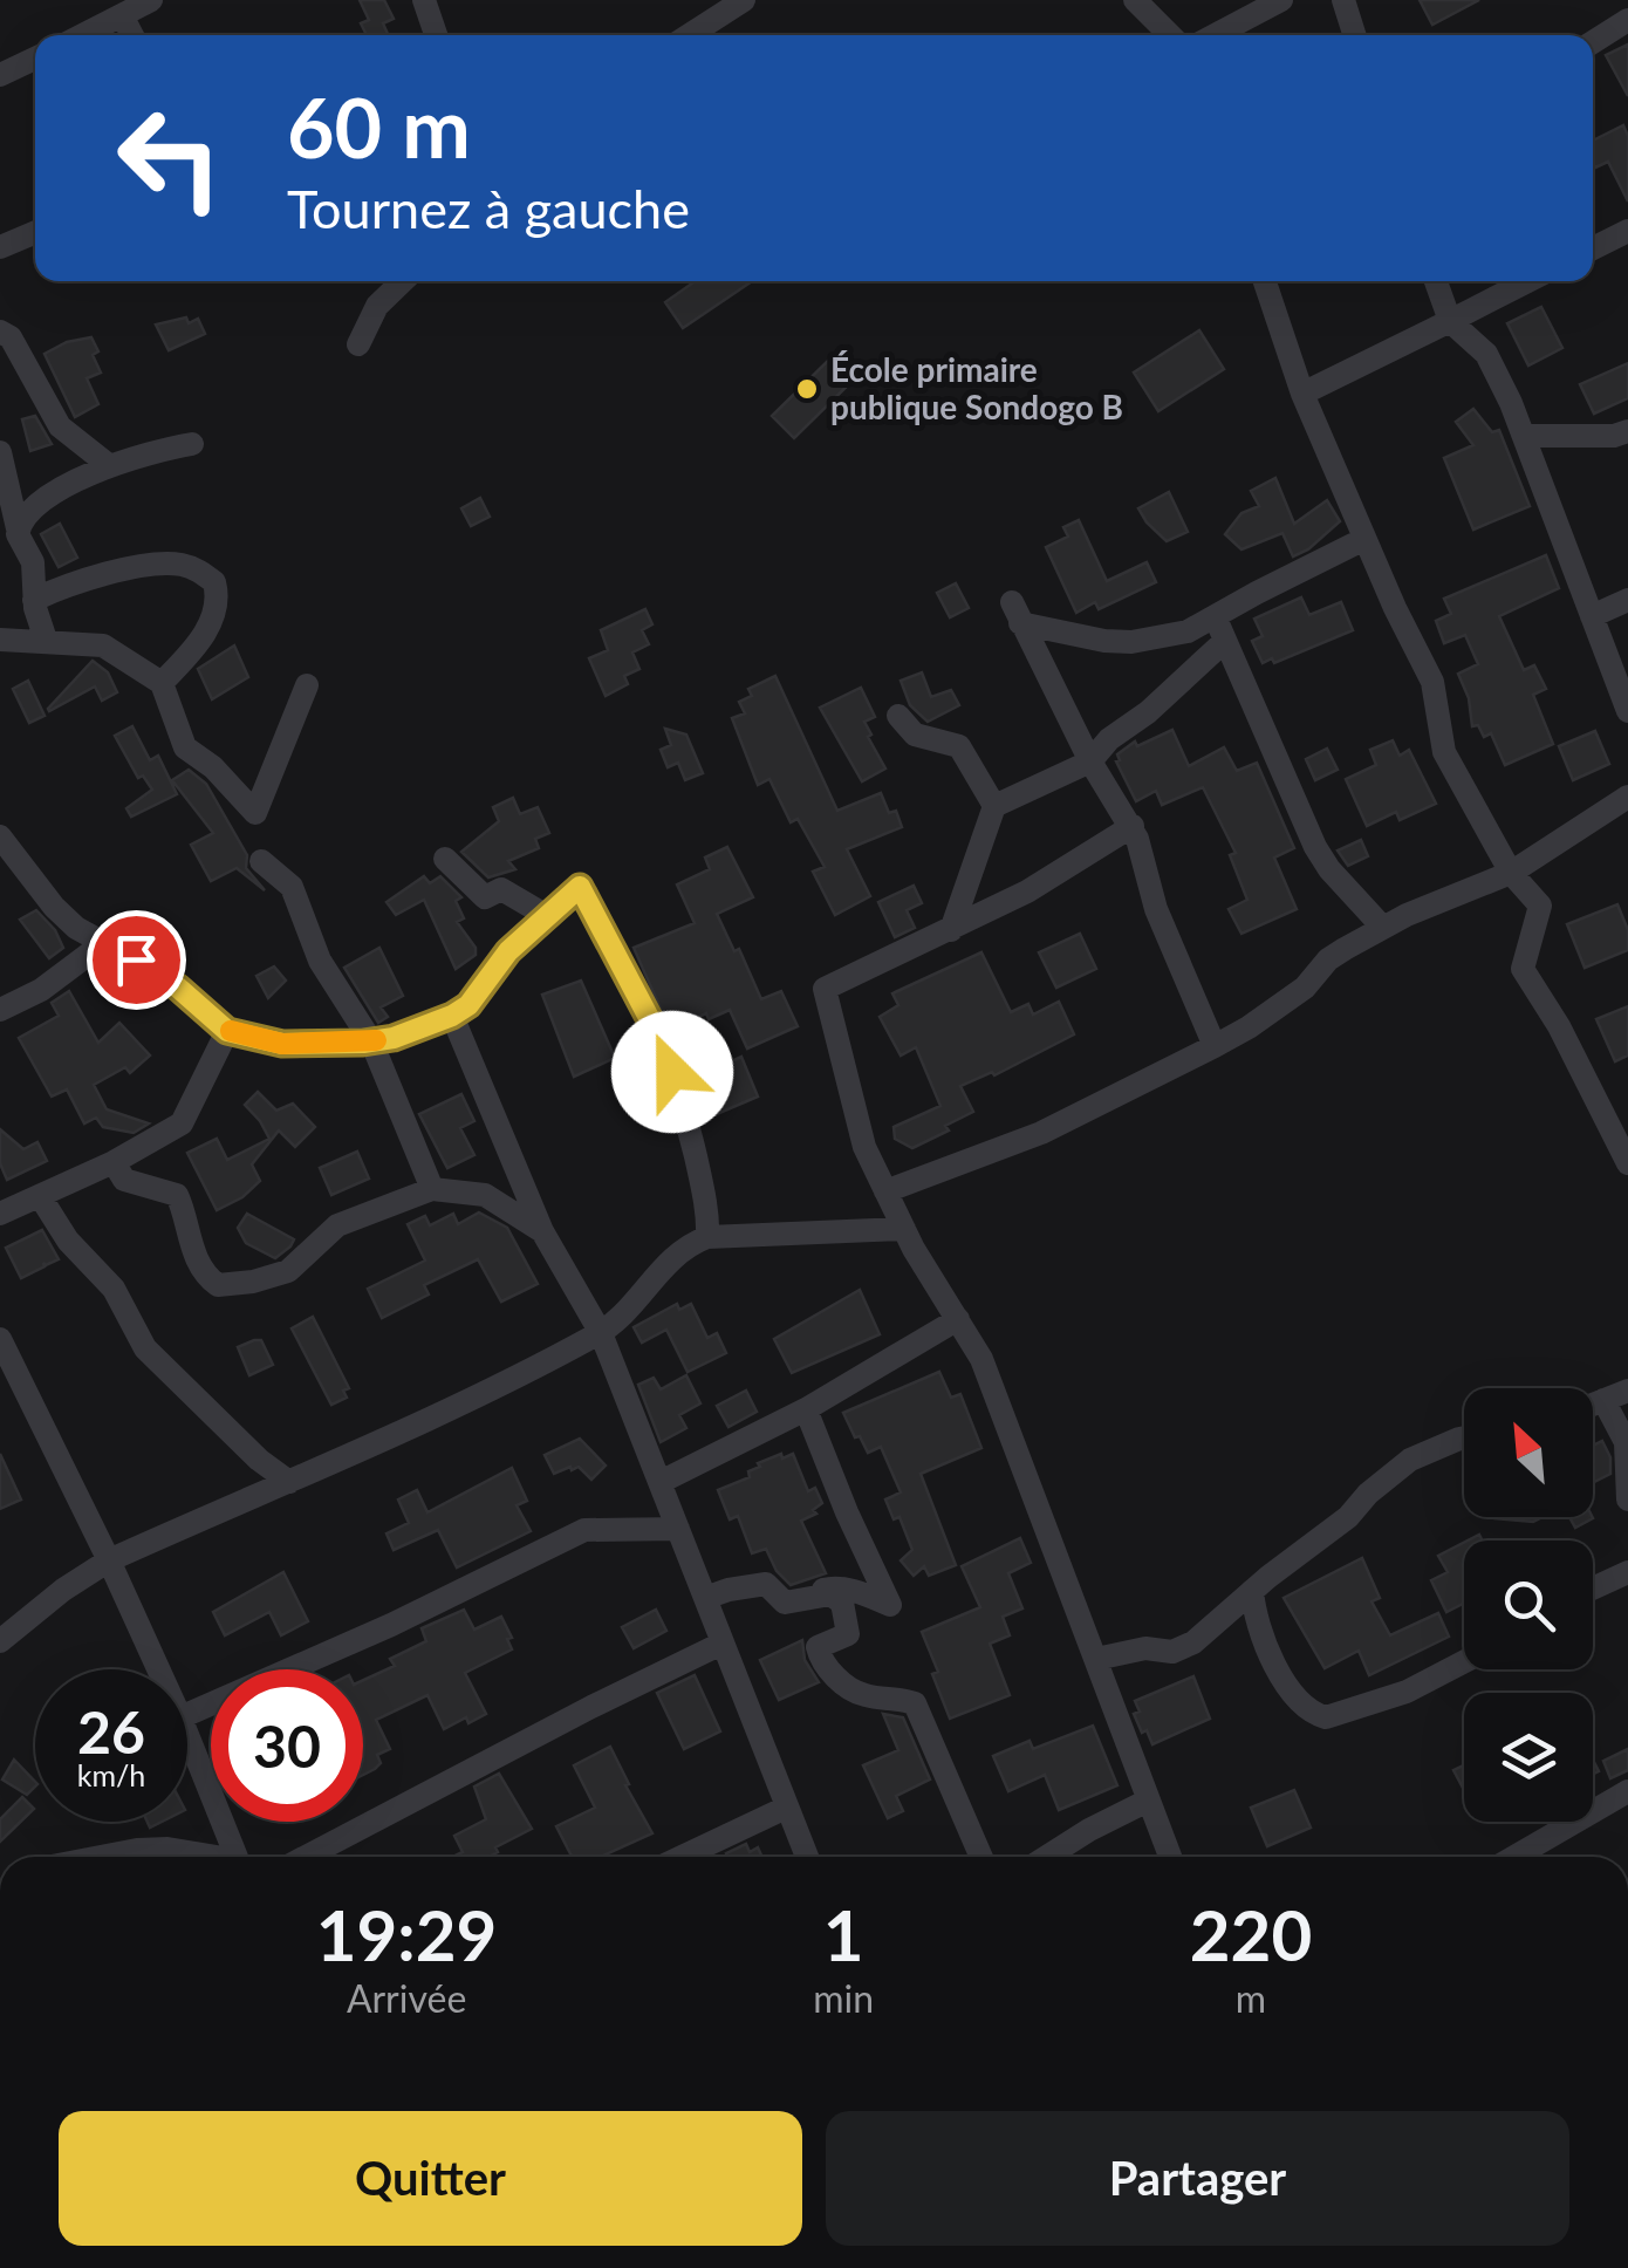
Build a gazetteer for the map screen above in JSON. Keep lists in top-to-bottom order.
{
  "places": ["École primaire publique Sondogo B"],
  "north": "top left",
  "page": {
    "turn": ["60 m", "Tournez à gauche"],
    "speed": "26 km/h",
    "limit": "30",
    "eta": [
      "19:29",
      "Arrivée",
      "1",
      "min",
      "220",
      "m"
    ],
    "buttons": ["Quitter", "Partager"]
  }
}
